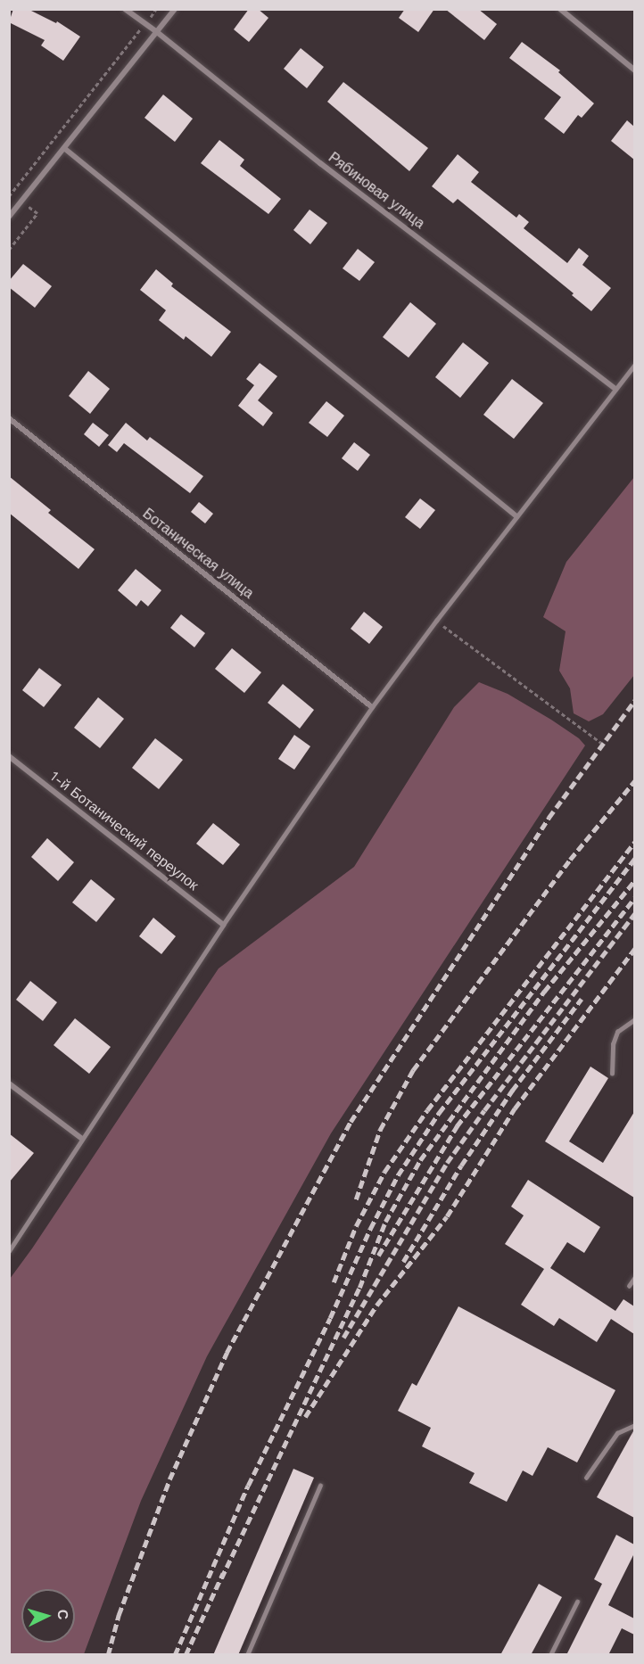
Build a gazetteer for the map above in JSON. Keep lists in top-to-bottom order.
{
  "streets": {
    "street": ["Рябиновая улица", "Ботаническая улица", "1-й Ботанический переулок"]
  },
  "north": "right"
}
